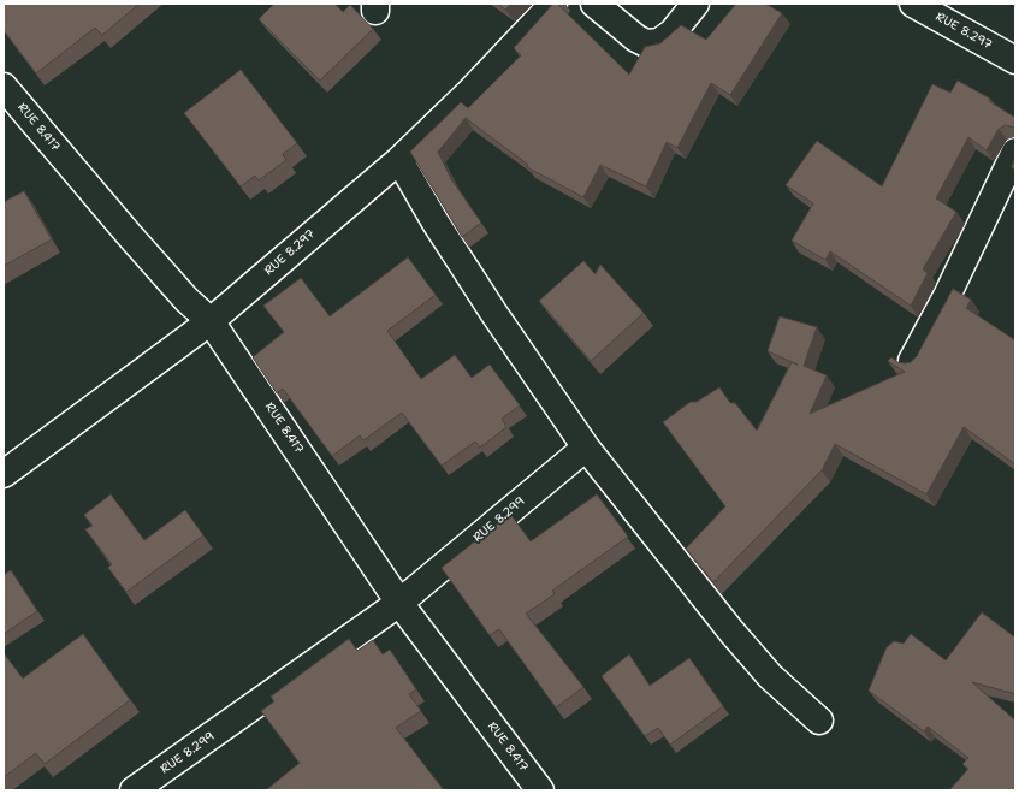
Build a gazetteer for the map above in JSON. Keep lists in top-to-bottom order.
{
  "streets": {
    "street": ["RUE 8.297", "RUE 8.417", "RUE 8.299"]
  },
  "crossings": [
    ["RUE 8.297", "RUE 8.417"],
    ["RUE 8.417", "RUE 8.299"]
  ]
}
